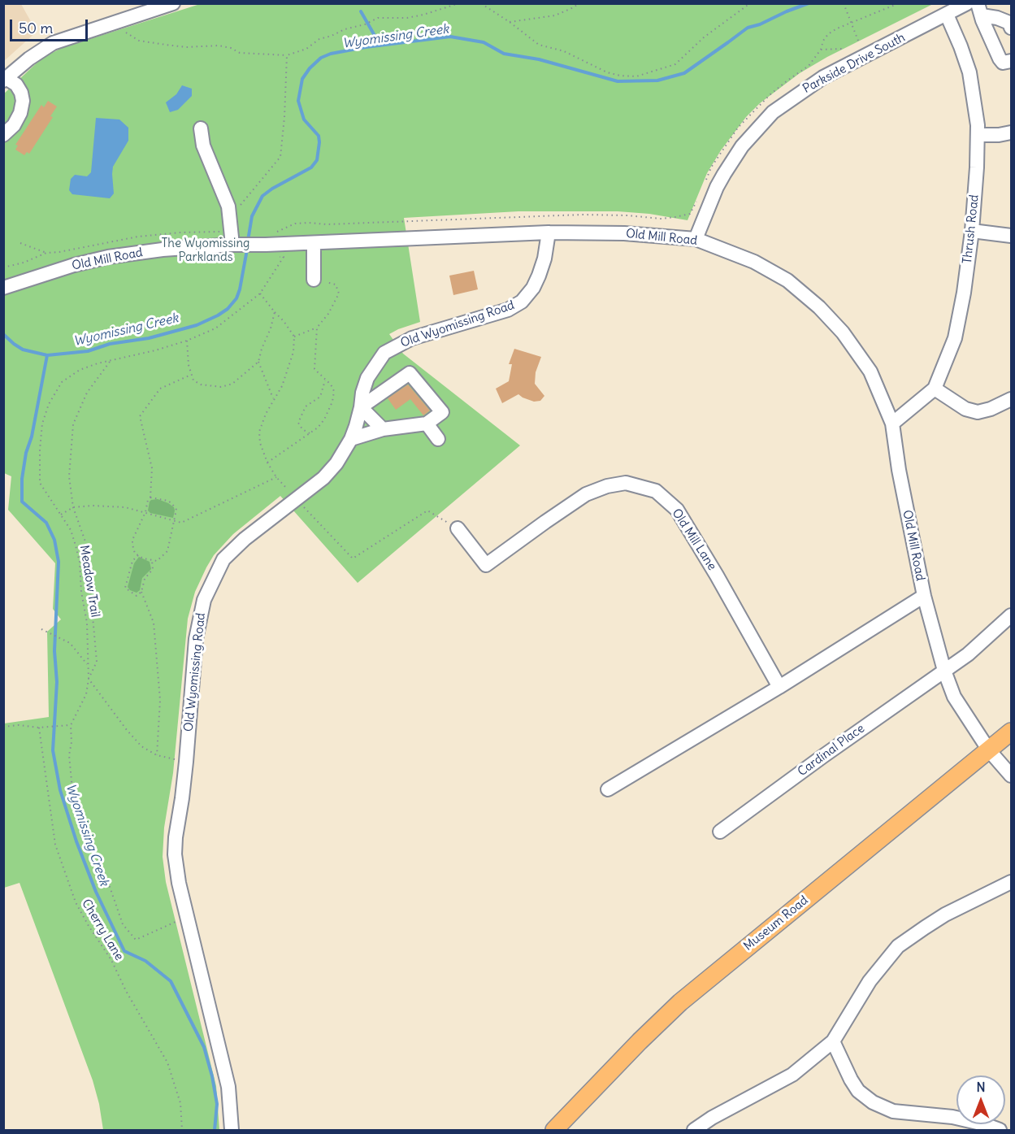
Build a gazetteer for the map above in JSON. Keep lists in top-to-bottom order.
{
  "streets": {
    "main road": ["Museum Road"],
    "street": [
      "Parkside Drive South",
      "Thrush Road",
      "Old Mill Road",
      "Old Wyomissing Road",
      "Old Mill Lane",
      "Cardinal Place"
    ],
    "path": ["Meadow Trail", "Cherry Lane"]
  },
  "crossings": [
    ["Parkside Drive South", "Thrush Road"],
    ["Parkside Drive South", "Old Mill Road"],
    ["Thrush Road", "Old Mill Road"],
    ["Old Mill Road", "Old Wyomissing Road"],
    ["Old Mill Road", "Cardinal Place"],
    ["Old Mill Road", "Museum Road"]
  ],
  "water": ["Wyomissing Creek"],
  "parks": ["The Wyomissing Parklands"],
  "scale_bar": "50 m",
  "north": "top"
}
